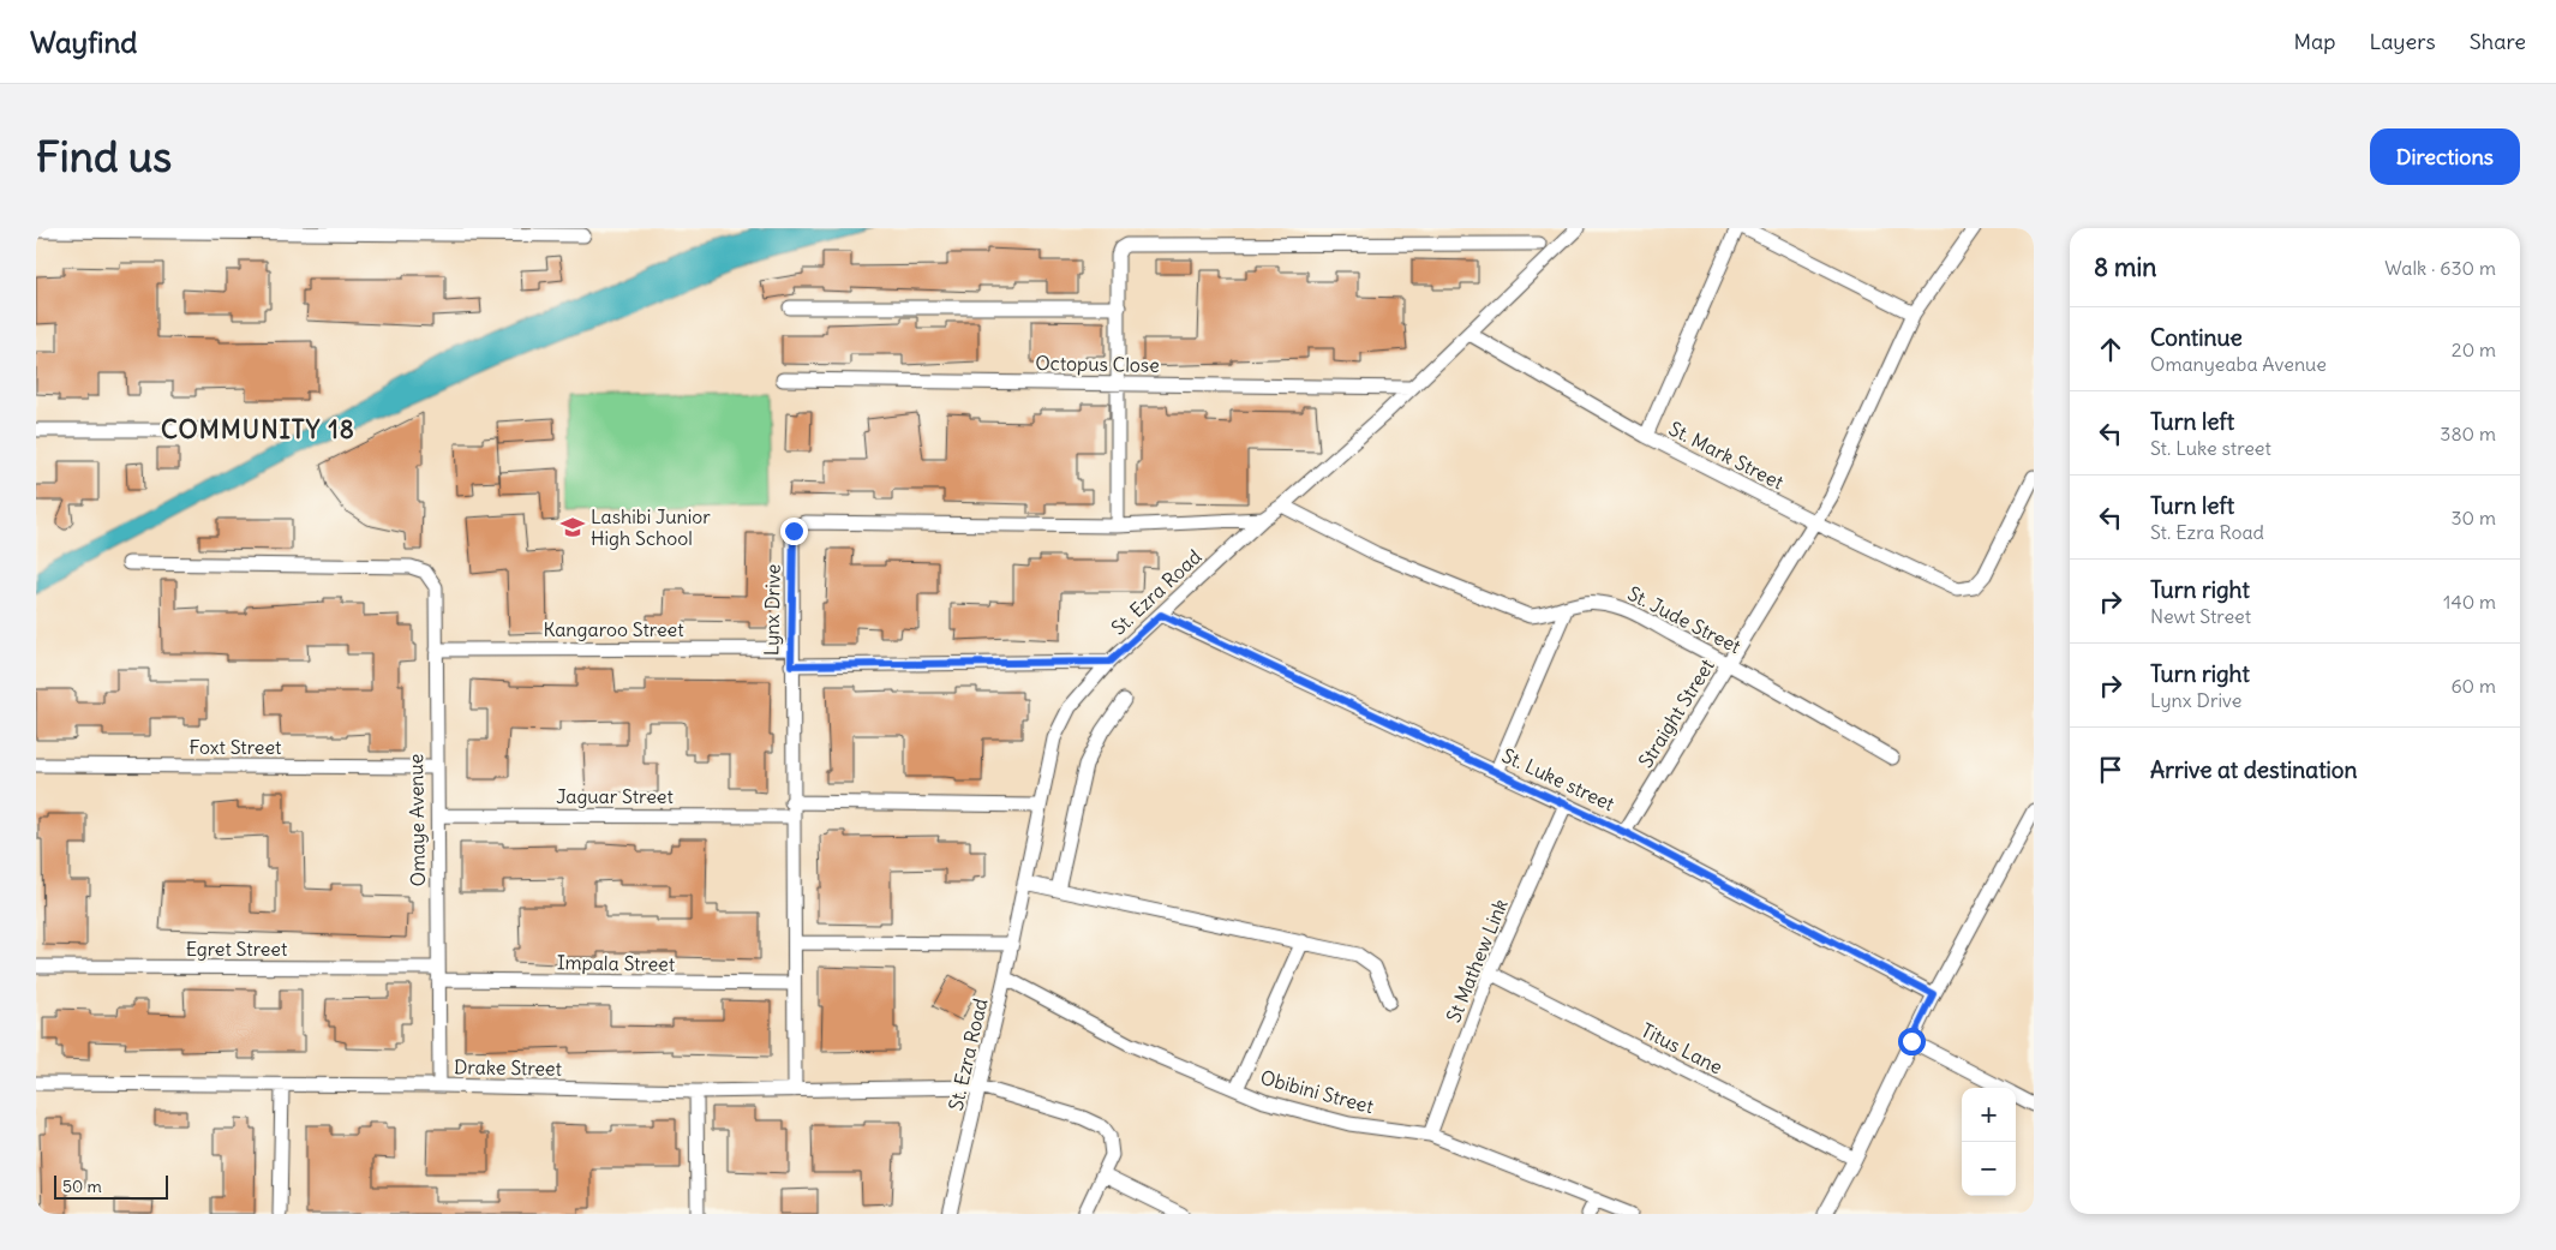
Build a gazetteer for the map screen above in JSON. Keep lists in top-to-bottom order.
{
  "streets": {
    "street": [
      "Octopus Close",
      "St. Mark Street",
      "St. Ezra Road",
      "Lynx Drive",
      "St. Jude Street",
      "Kangaroo Street",
      "Straight Street",
      "Foxt Street",
      "St. Luke street",
      "Jaguar Street",
      "Omaye Avenue",
      "Egret Street",
      "St Mathew Link",
      "Impala Street",
      "Titus Lane",
      "Drake Street",
      "Obibini Street"
    ]
  },
  "crossings": [
    ["Octopus Close", "St. Ezra Road"],
    ["St. Mark Street", "St. Ezra Road"],
    ["St. Mark Street", "Straight Street"],
    ["St. Ezra Road", "Lynx Drive"],
    ["St. Ezra Road", "St. Jude Street"],
    ["St. Ezra Road", "St. Luke street"],
    ["St. Ezra Road", "Jaguar Street"],
    ["St. Ezra Road", "Drake Street"],
    ["St. Ezra Road", "Obibini Street"],
    ["Lynx Drive", "Kangaroo Street"],
    ["Lynx Drive", "Jaguar Street"],
    ["Lynx Drive", "Impala Street"],
    ["Lynx Drive", "Drake Street"],
    ["St. Jude Street", "Straight Street"],
    ["Kangaroo Street", "Omaye Avenue"],
    ["Straight Street", "St. Luke street"],
    ["Foxt Street", "Omaye Avenue"],
    ["St. Luke street", "St Mathew Link"],
    ["Jaguar Street", "Omaye Avenue"],
    ["Omaye Avenue", "Egret Street"],
    ["Omaye Avenue", "Impala Street"],
    ["Omaye Avenue", "Drake Street"],
    ["Egret Street", "Impala Street"],
    ["St Mathew Link", "Titus Lane"],
    ["St Mathew Link", "Obibini Street"]
  ],
  "districts": ["COMMUNITY 18"],
  "places": {
    "school or university": ["Lashibi Junior High School"]
  },
  "scale_bar": "50 m",
  "page": {
    "header": "Wayfind",
    "nav": ["Map", "Layers", "Share"],
    "buttons": "Directions",
    "title": "Find us",
    "heading": ["8 min", "Walk · 630 m"],
    "list": [
      ["Continue", "Omanyeaba Avenue", "20 m"],
      ["Turn left", "St. Luke street", "380 m"],
      ["Turn left", "St. Ezra Road", "30 m"],
      ["Turn right", "Newt Street", "140 m"],
      ["Turn right", "Lynx Drive", "60 m"],
      "Arrive at destination"
    ],
    "map_buttons": ["+", "−"],
    "scale": "50 m"
  }
}
